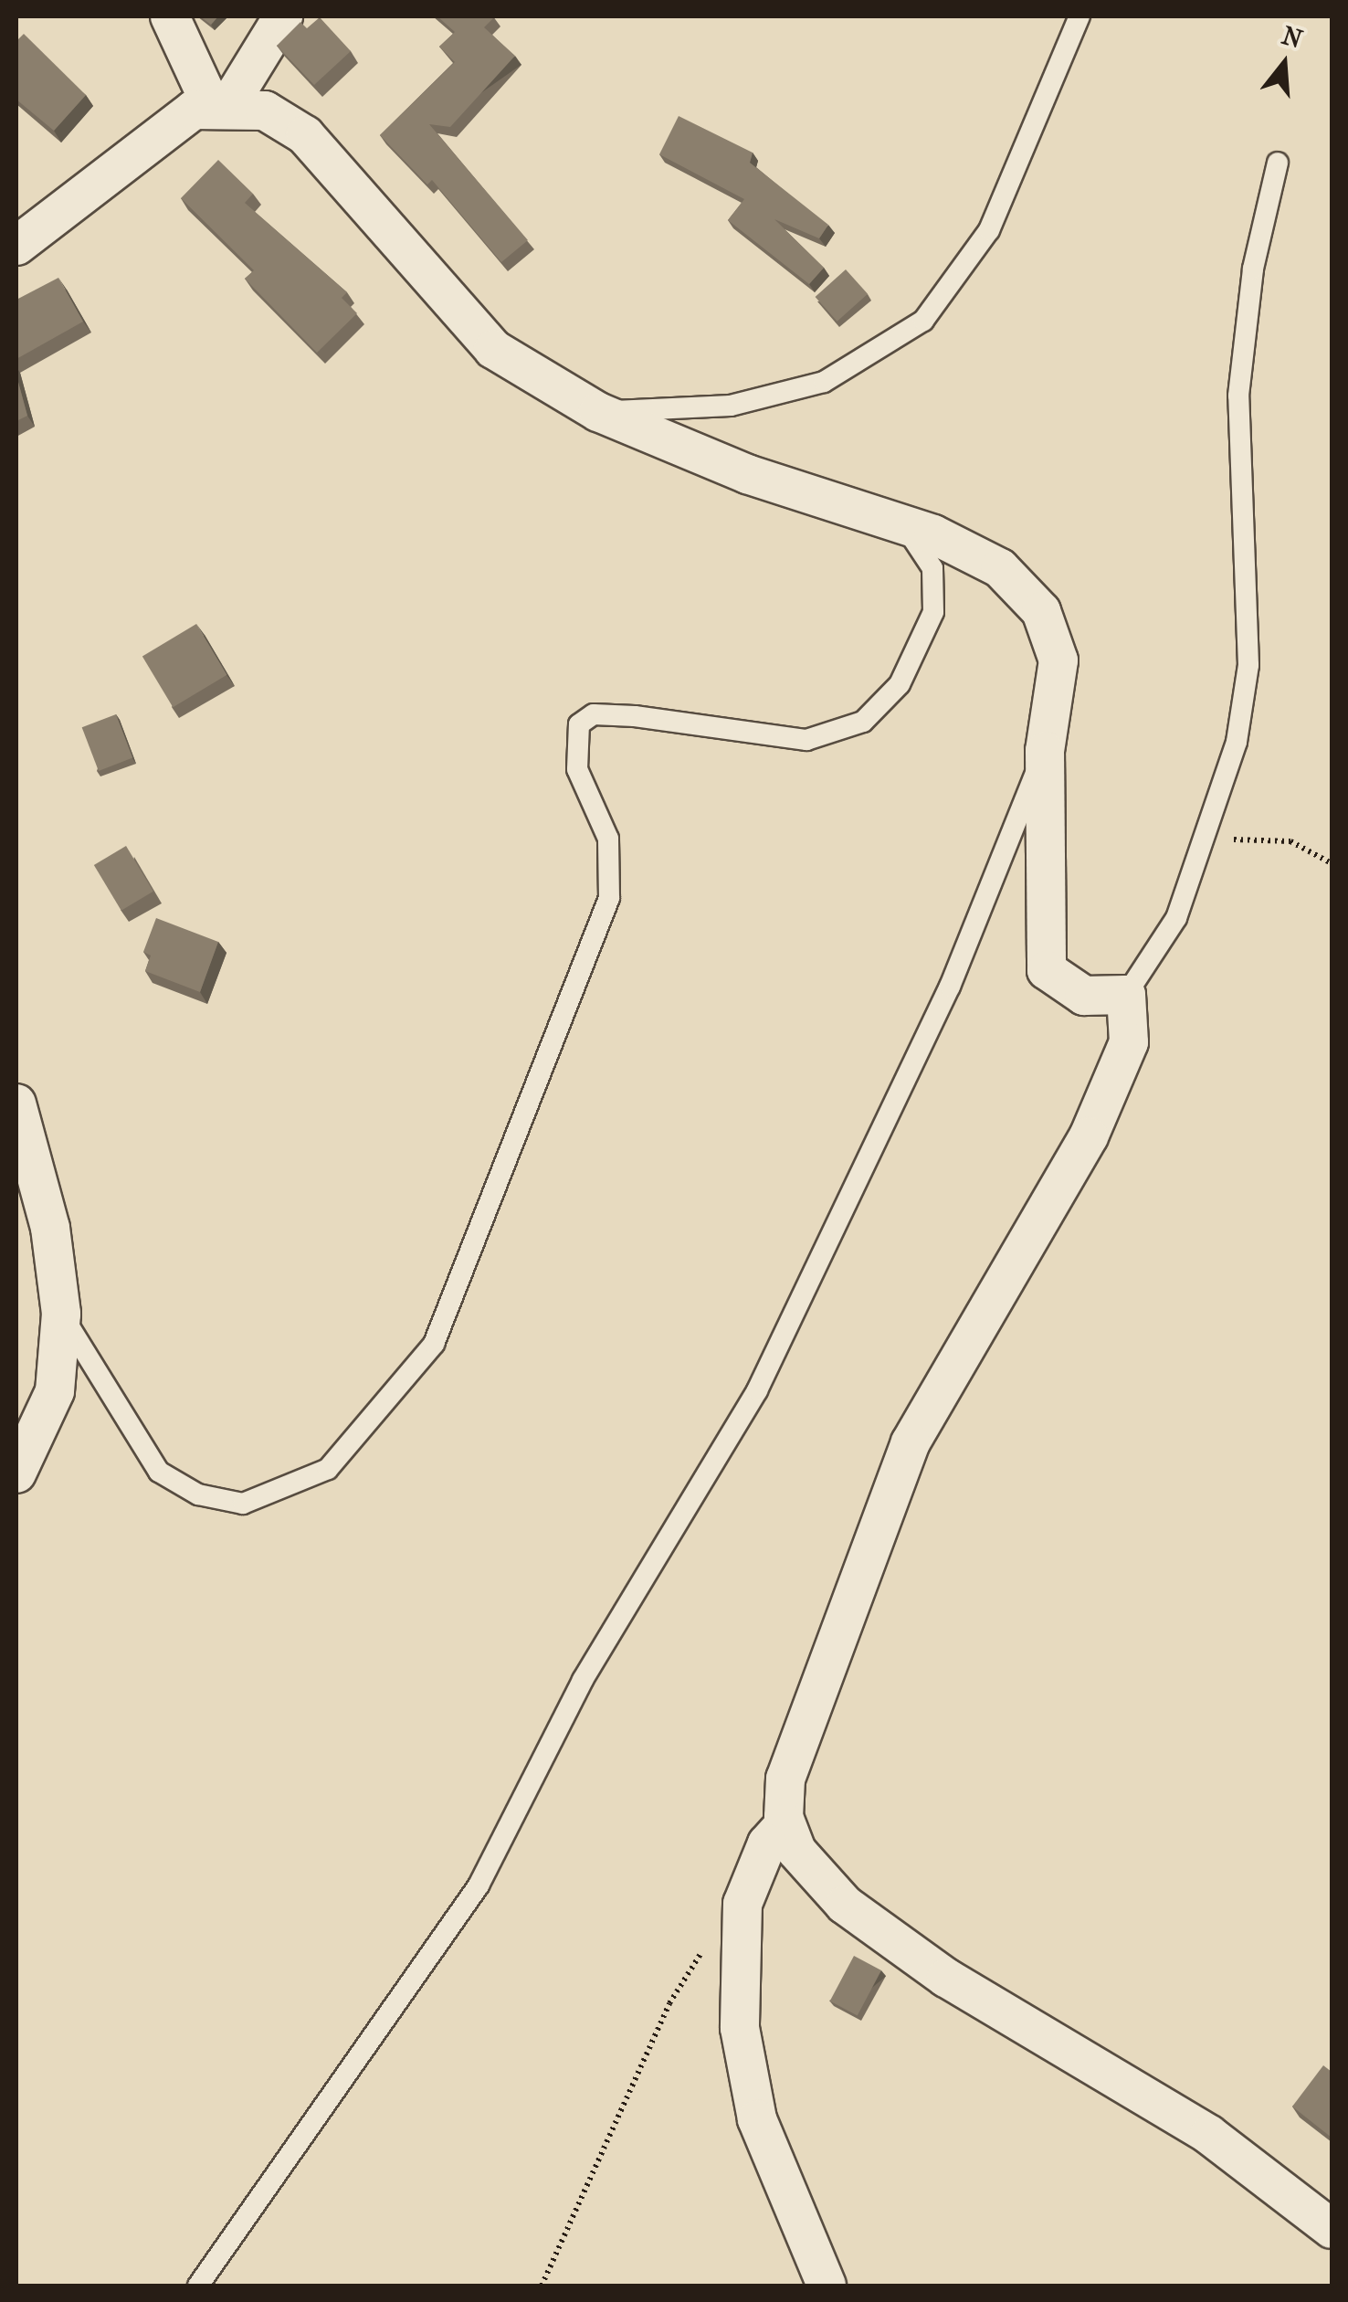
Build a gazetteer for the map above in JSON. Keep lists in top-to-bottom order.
{
  "north": "top"
}
